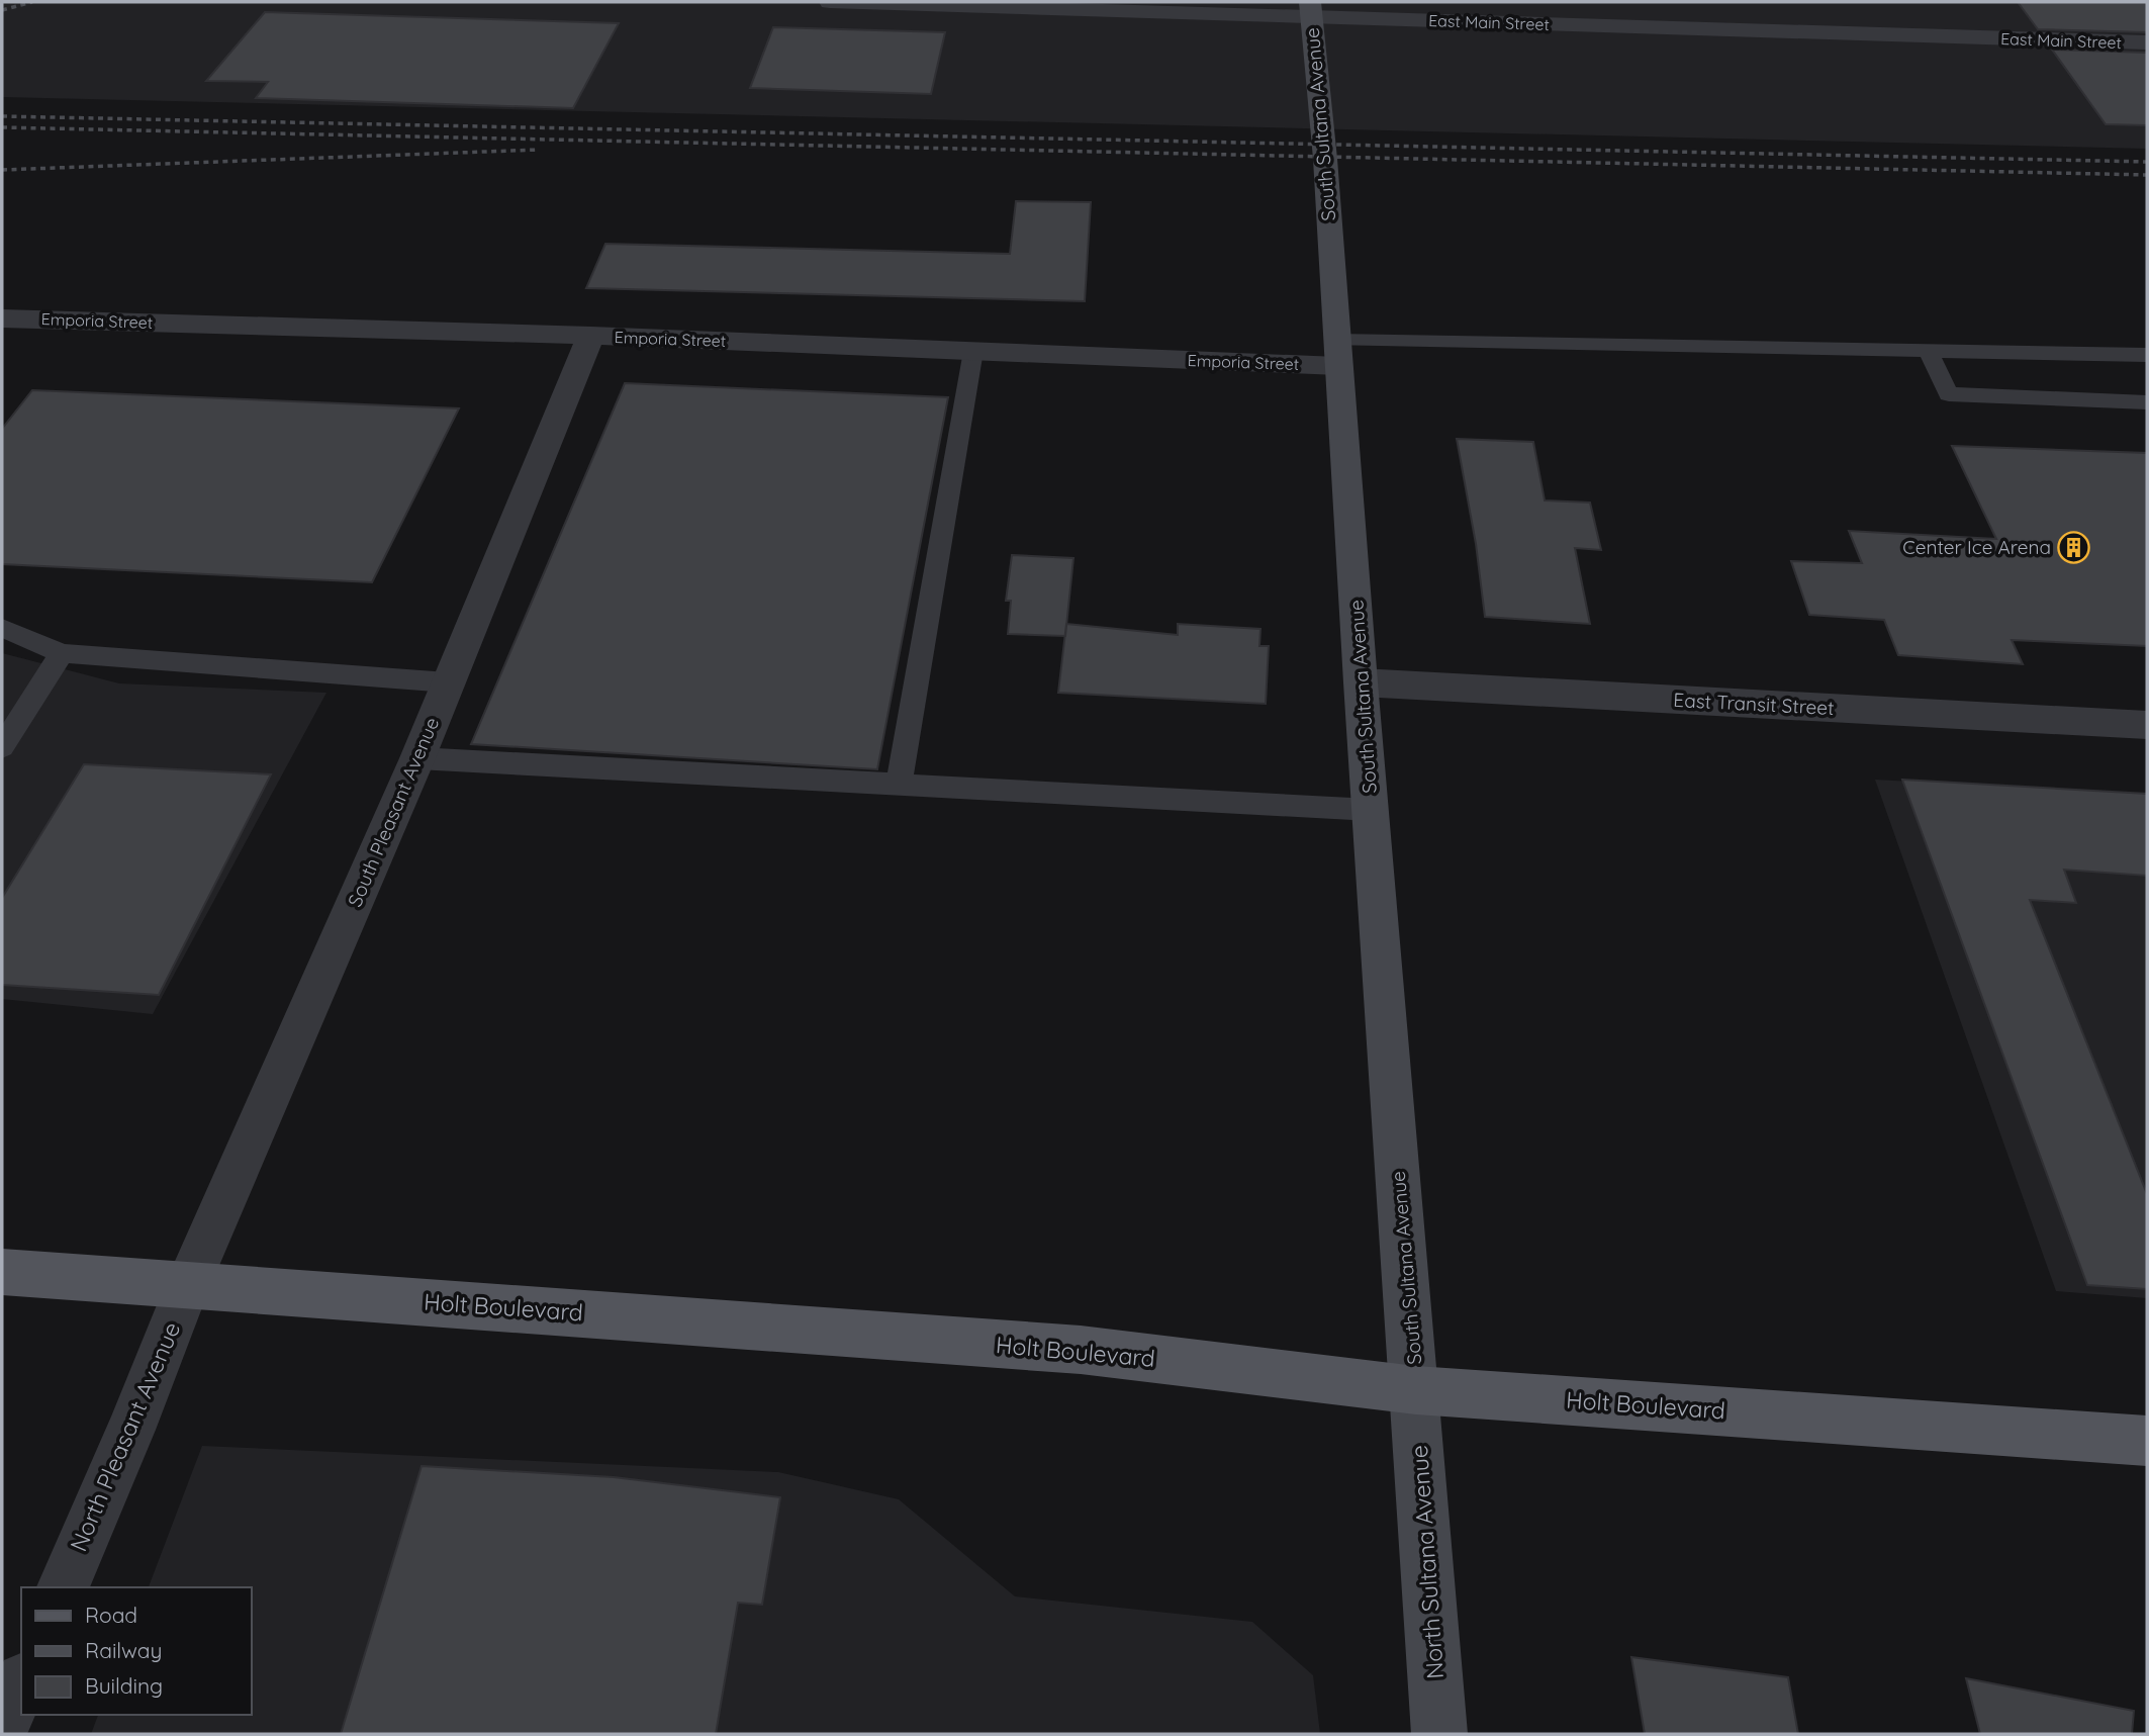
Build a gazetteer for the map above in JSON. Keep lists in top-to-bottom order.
{
  "streets": {
    "main road": ["Holt Boulevard"],
    "street": [
      "East Main Street",
      "South Sultana Avenue",
      "Emporia Street",
      "East Transit Street",
      "South Pleasant Avenue",
      "North Pleasant Avenue",
      "North Sultana Avenue"
    ]
  },
  "crossings": [
    ["East Main Street", "South Sultana Avenue"],
    ["South Sultana Avenue", "Emporia Street"],
    ["South Sultana Avenue", "East Transit Street"],
    ["South Sultana Avenue", "Holt Boulevard"],
    ["South Sultana Avenue", "North Sultana Avenue"],
    ["Emporia Street", "South Pleasant Avenue"],
    ["South Pleasant Avenue", "Holt Boulevard"],
    ["South Pleasant Avenue", "North Pleasant Avenue"],
    ["Holt Boulevard", "North Pleasant Avenue"],
    ["Holt Boulevard", "North Sultana Avenue"]
  ],
  "places": {
    "building": ["Center Ice Arena"]
  },
  "legend": ["Road", "Railway", "Building"]
}
